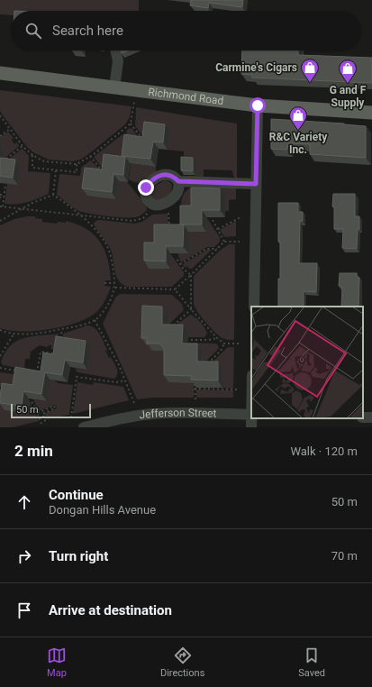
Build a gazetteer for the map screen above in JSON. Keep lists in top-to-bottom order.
{
  "streets": {
    "main road": ["Richmond Road"],
    "street": ["Jefferson Street"]
  },
  "places": {
    "shop": ["Carmine's Cigars", "G and F Supply", "R&C Variety Inc."]
  },
  "scale_bar": "50 m",
  "page": {
    "search": "Search here",
    "scale": "50 m",
    "heading": ["2 min", "Walk · 120 m"],
    "list": [
      ["Continue", "Dongan Hills Avenue", "50 m"],
      ["Turn right", "70 m"],
      "Arrive at destination"
    ],
    "nav": ["Map", "Directions", "Saved"]
  }
}
